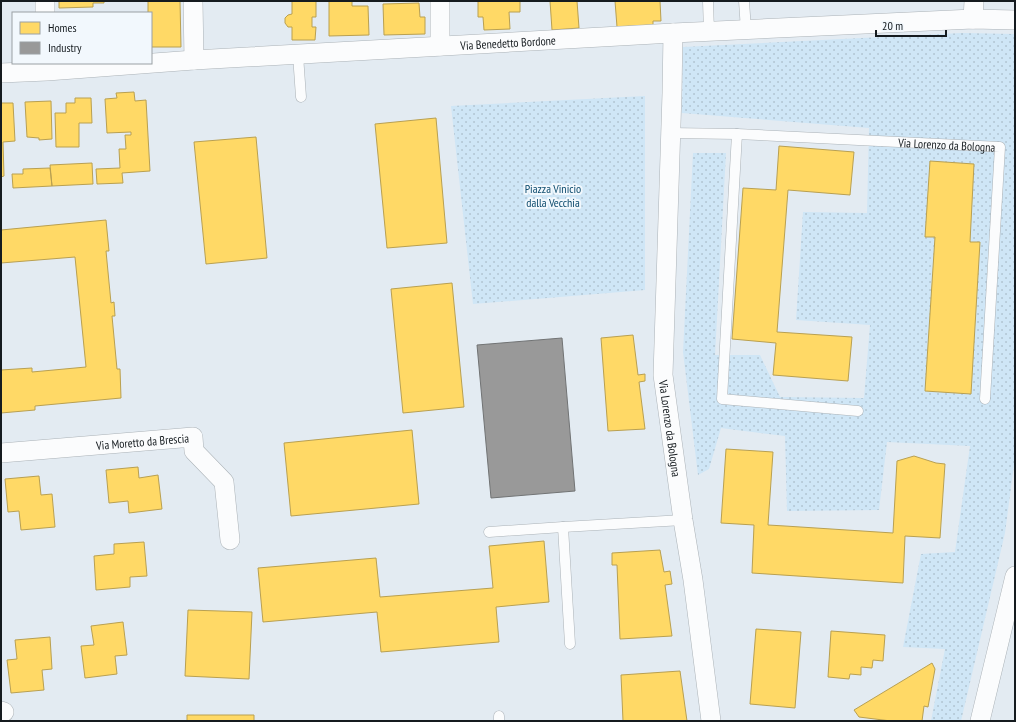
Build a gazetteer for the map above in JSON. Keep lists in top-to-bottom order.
{
  "streets": {
    "street": ["Via Benedetto Bordone", "Via Lorenzo da Bologna", "Via Moretto da Brescia"]
  },
  "crossings": [
    ["Via Benedetto Bordone", "Via Lorenzo da Bologna"]
  ],
  "parks": ["Piazza Vinicio dalla Vecchia"],
  "legend": ["Homes", "Industry"],
  "scale_bar": "20 m"
}
